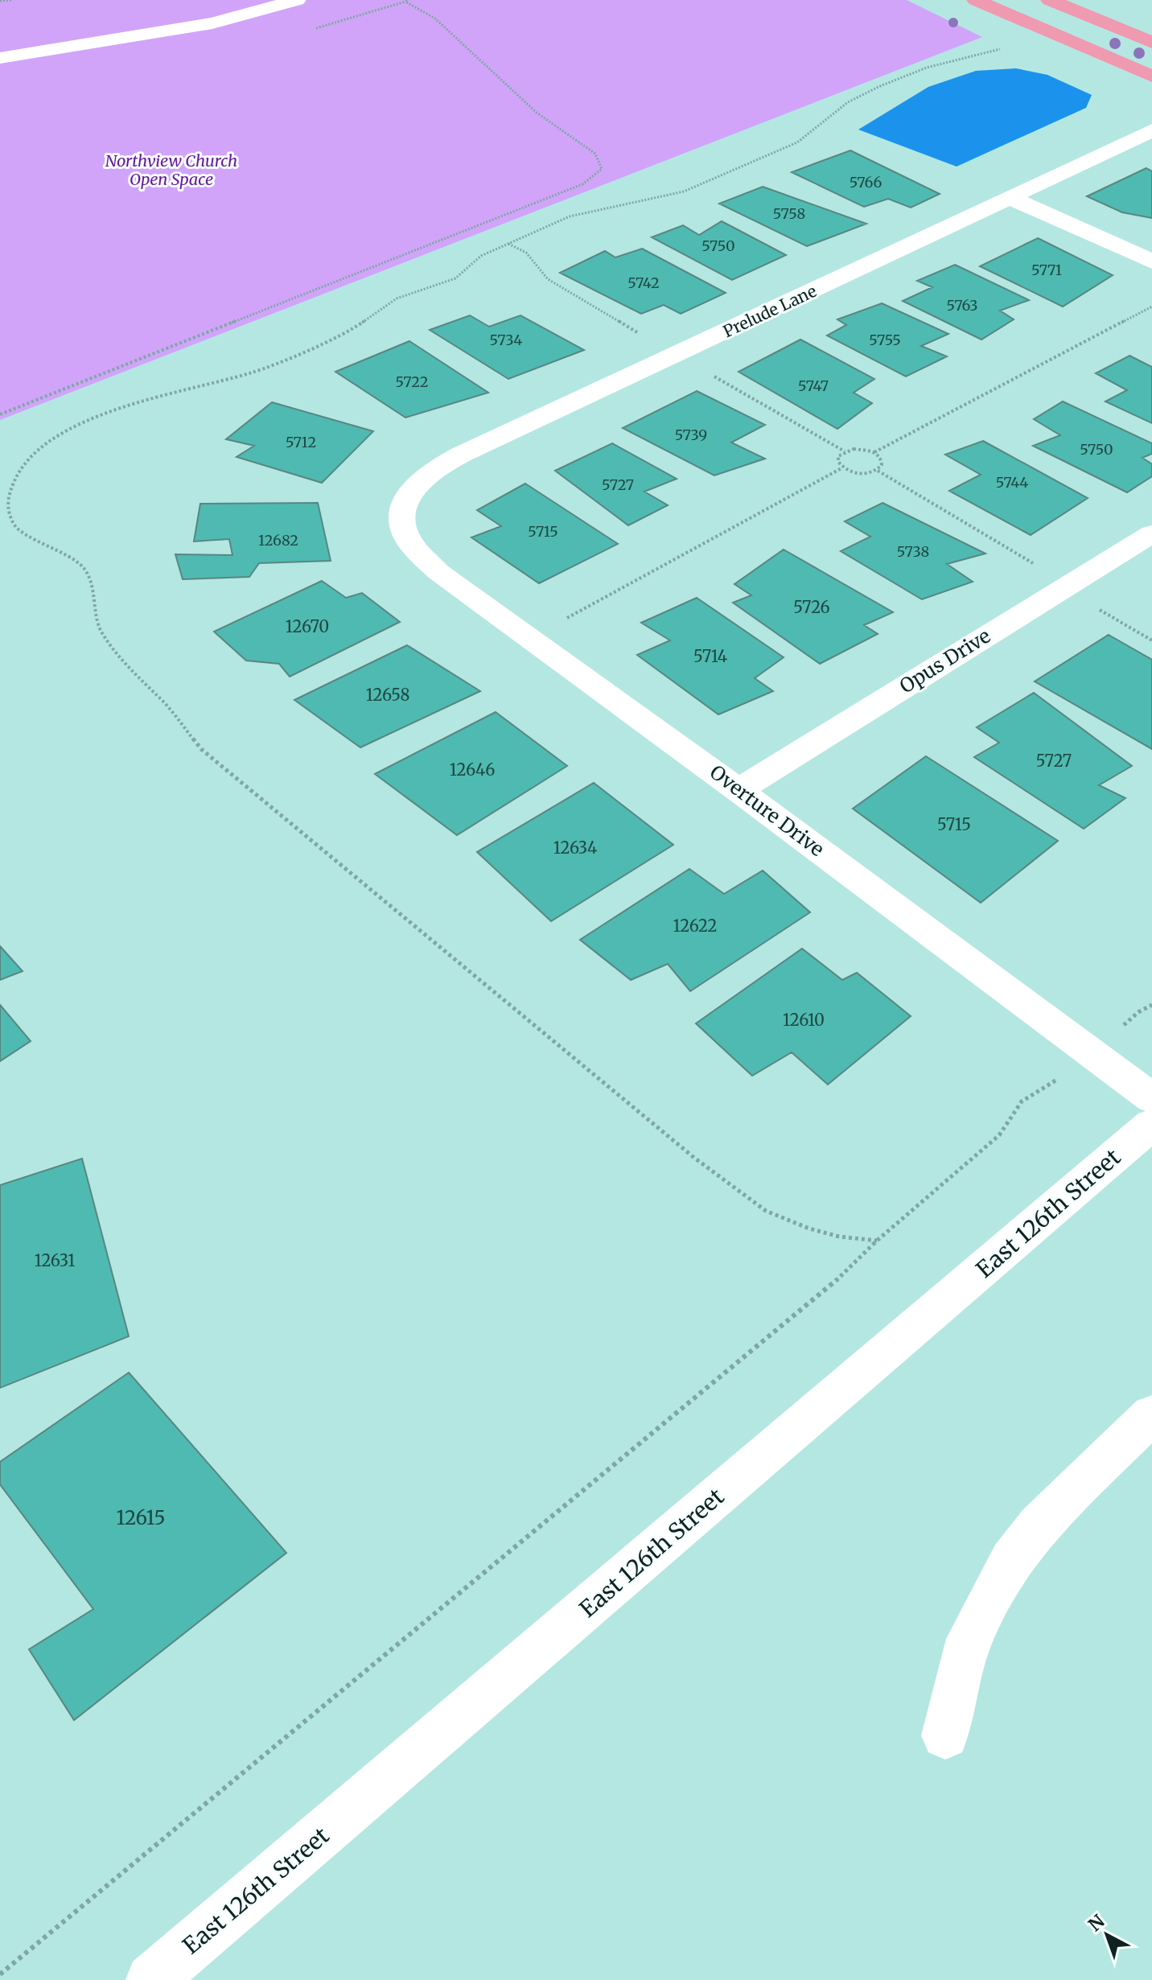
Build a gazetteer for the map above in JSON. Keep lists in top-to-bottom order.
{
  "streets": {
    "street": [
      "Prelude Lane",
      "Opus Drive",
      "Overture Drive",
      "East 126th Street"
    ]
  },
  "crossings": [
    ["Prelude Lane", "Overture Drive"],
    ["Opus Drive", "Overture Drive"]
  ],
  "parks": ["Northview Church Open Space"],
  "house_numbers": [
    "5766",
    "5758",
    "5750",
    "5771",
    "5742",
    "5763",
    "5734",
    "5755",
    "5722",
    "5747",
    "5739",
    "5712",
    "5750",
    "5744",
    "5727",
    "5715",
    "12682",
    "5738",
    "5726",
    "12670",
    "5714",
    "12658",
    "5727",
    "12646",
    "5715",
    "12634",
    "12622",
    "12610",
    "12631",
    "12615"
  ],
  "north": "top left"
}
